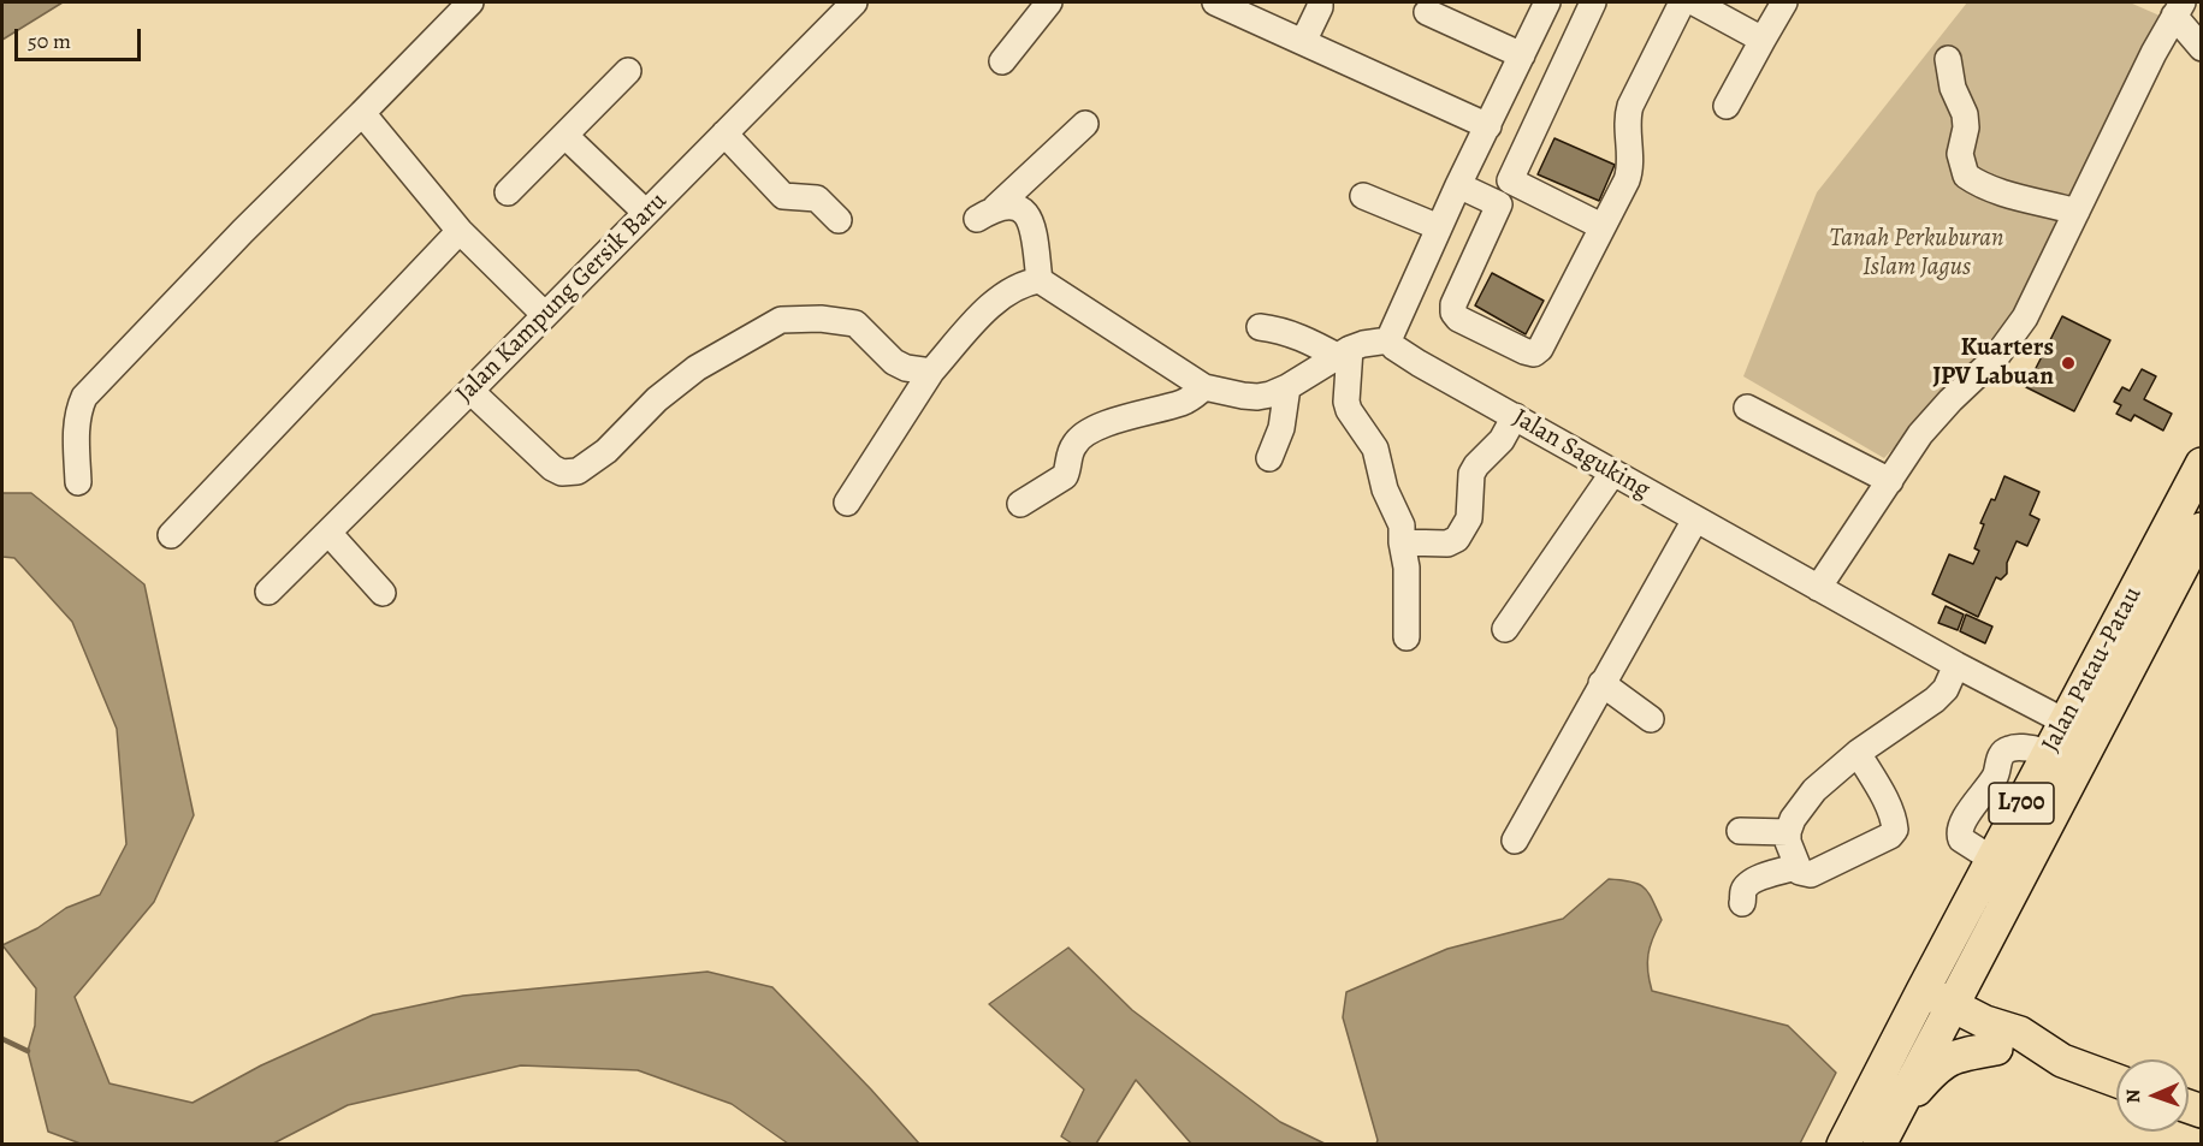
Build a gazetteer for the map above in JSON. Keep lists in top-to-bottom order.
{
  "streets": {
    "main road": ["Jalan Patau-Patau", "L700"],
    "street": ["Jalan Kampung Gersik Baru", "Jalan Saguking"]
  },
  "crossings": [
    ["Jalan Saguking", "Jalan Patau-Patau"]
  ],
  "parks": ["Tanah Perkuburan Islam Jagus"],
  "places": ["Kuarters JPV Labuan"],
  "scale_bar": "50 m",
  "north": "left"
}
